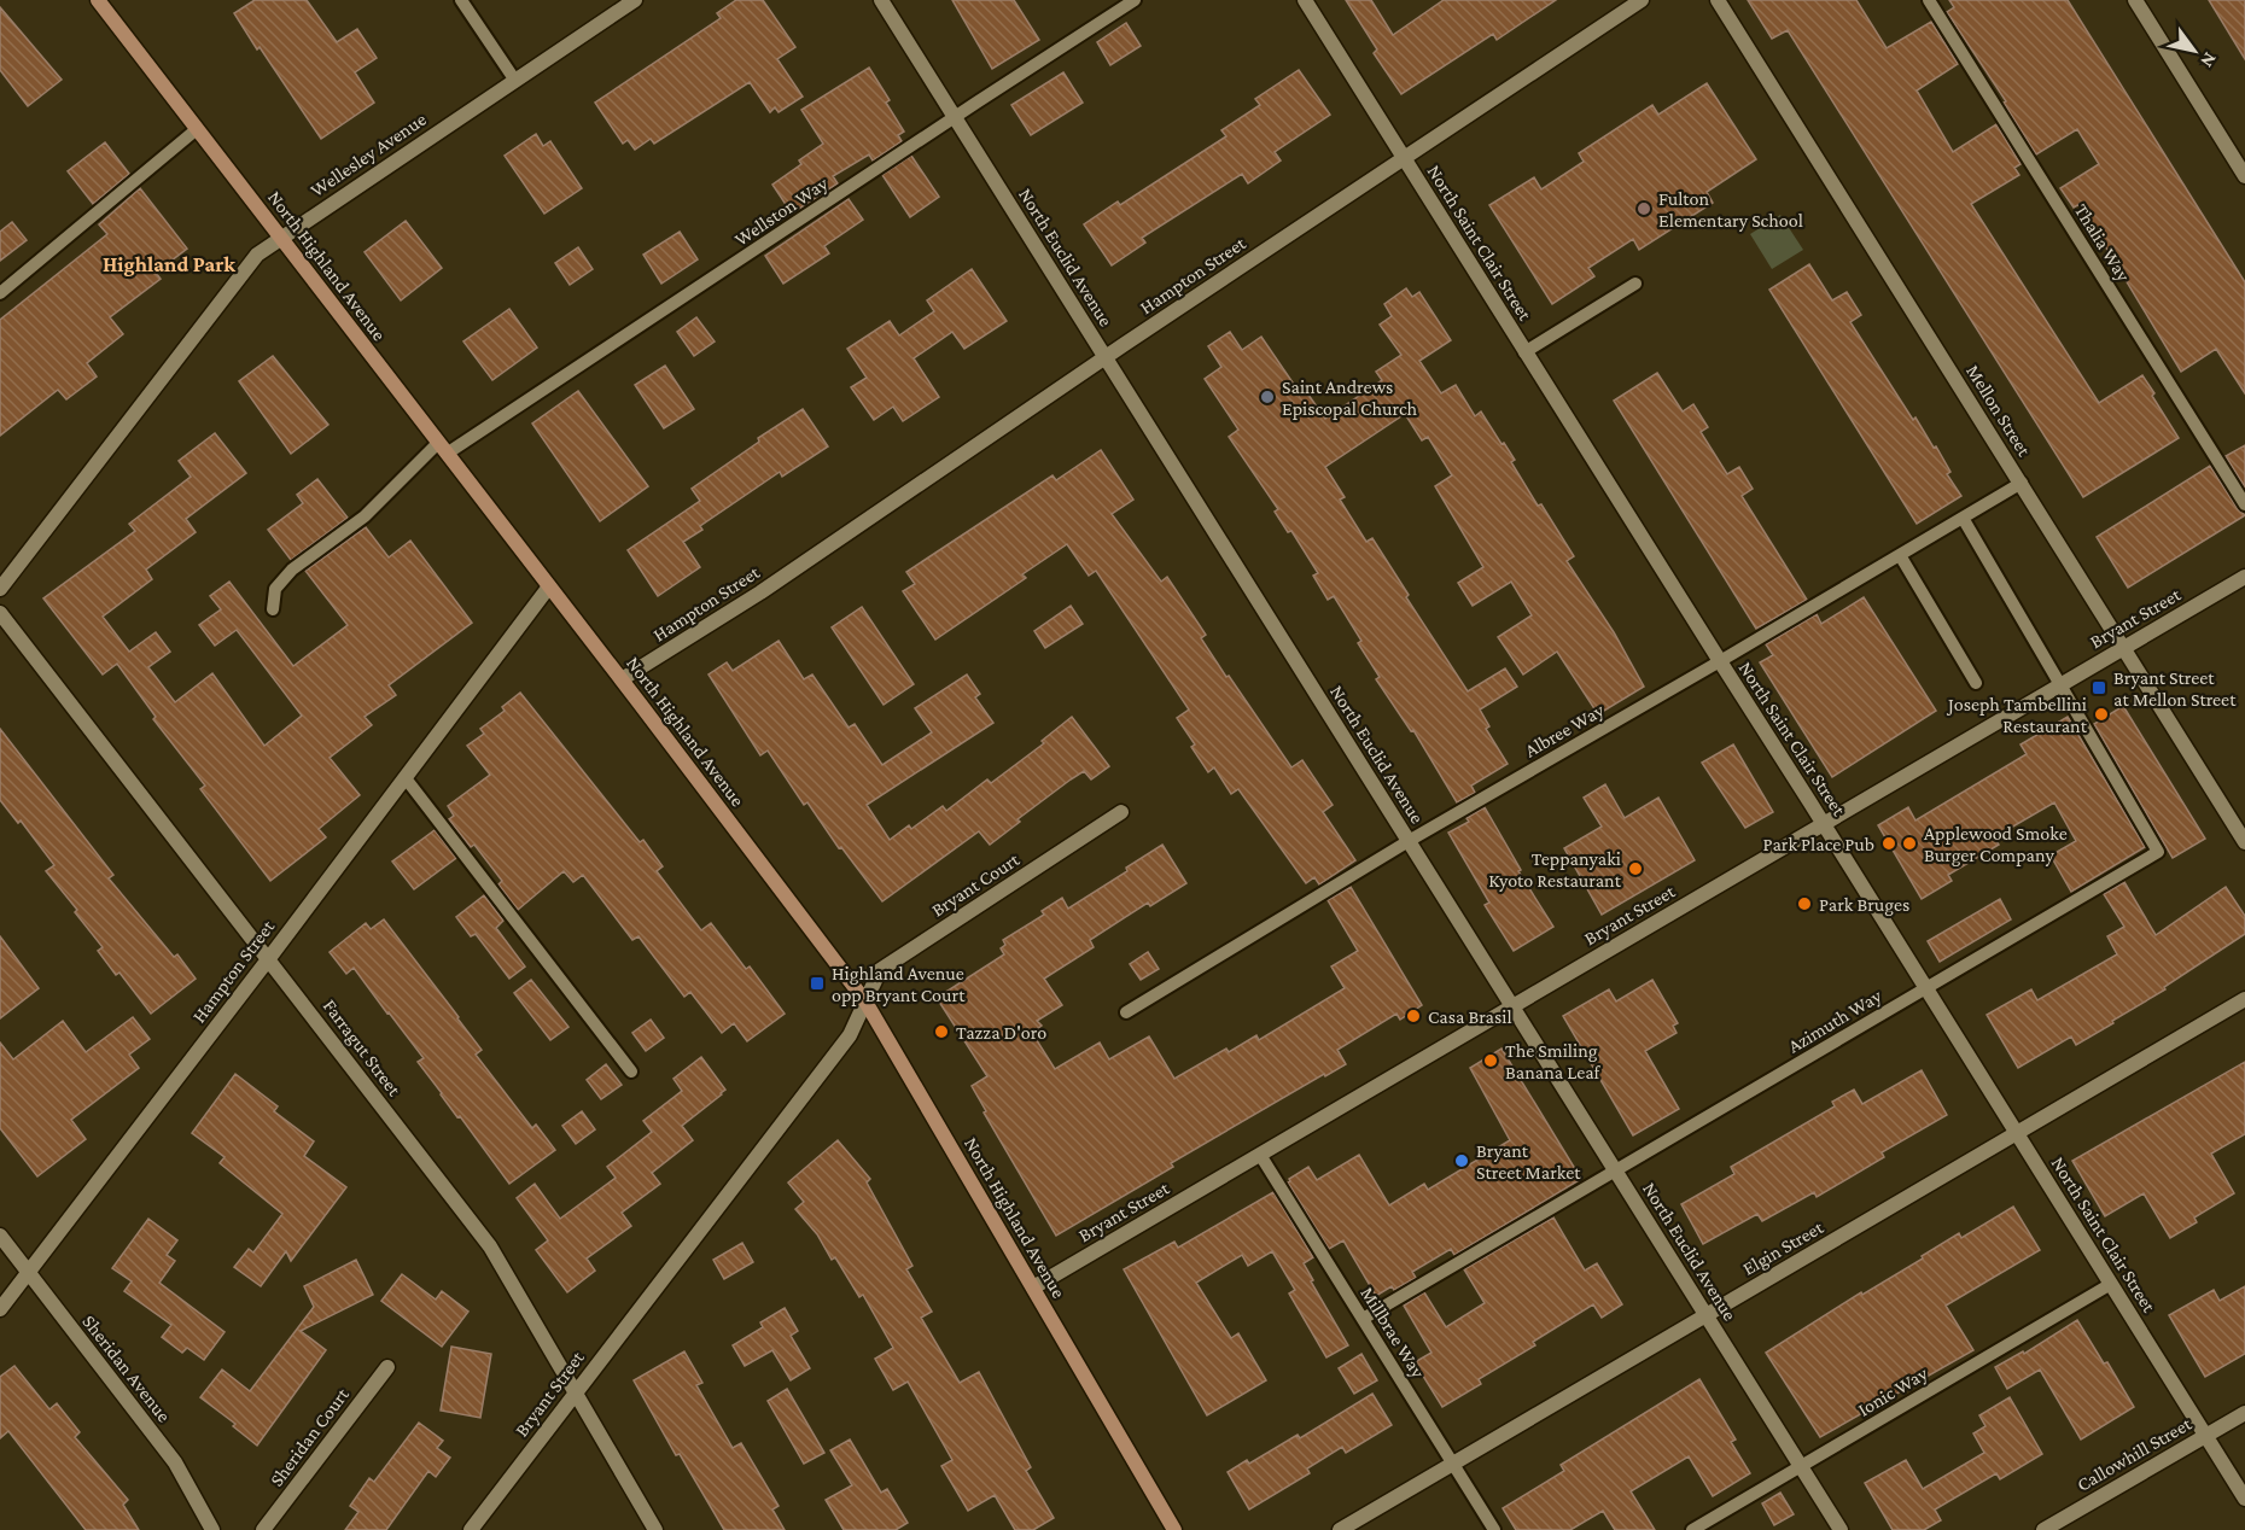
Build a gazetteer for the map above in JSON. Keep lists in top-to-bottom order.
{
  "streets": {
    "main road": ["North Highland Avenue"],
    "street": [
      "Wellesley Avenue",
      "North Saint Clair Street",
      "North Euclid Avenue",
      "Hampton Street",
      "Mellon Street",
      "Bryant Street",
      "Bryant Court",
      "Farragut Street",
      "Elgin Street",
      "Sheridan Avenue",
      "Sheridan Court",
      "Callowhill Street"
    ],
    "lane": [
      "Wellston Way",
      "Thalia Way",
      "Albree Way",
      "Azimuth Way",
      "Millbrae Way",
      "Ionic Way"
    ]
  },
  "crossings": [
    ["Wellesley Avenue", "North Highland Avenue"],
    ["Wellston Way", "North Euclid Avenue"],
    ["Wellston Way", "North Highland Avenue"],
    ["North Saint Clair Street", "Hampton Street"],
    ["North Saint Clair Street", "Bryant Street"],
    ["North Saint Clair Street", "Albree Way"],
    ["North Saint Clair Street", "Azimuth Way"],
    ["North Saint Clair Street", "Elgin Street"],
    ["North Saint Clair Street", "Ionic Way"],
    ["North Saint Clair Street", "Callowhill Street"],
    ["North Euclid Avenue", "Hampton Street"],
    ["North Euclid Avenue", "Bryant Street"],
    ["North Euclid Avenue", "Albree Way"],
    ["North Euclid Avenue", "Azimuth Way"],
    ["North Euclid Avenue", "Elgin Street"],
    ["North Euclid Avenue", "Ionic Way"],
    ["North Highland Avenue", "Hampton Street"],
    ["North Highland Avenue", "Bryant Street"],
    ["North Highland Avenue", "Bryant Court"],
    ["Hampton Street", "Farragut Street"],
    ["Hampton Street", "Sheridan Avenue"],
    ["Mellon Street", "Bryant Street"],
    ["Mellon Street", "Albree Way"],
    ["Bryant Street", "Bryant Court"],
    ["Bryant Street", "Azimuth Way"],
    ["Bryant Street", "Farragut Street"],
    ["Bryant Street", "Millbrae Way"],
    ["Azimuth Way", "Millbrae Way"],
    ["Elgin Street", "Millbrae Way"]
  ],
  "districts": ["Highland Park"],
  "places": {
    "other": [
      "Fulton Elementary School",
      "Saint Andrews Episcopal Church",
      "Joseph Tambellini Restaurant",
      "Park Place Pub",
      "Applewood Smoke Burger Company",
      "Teppanyaki Kyoto Restaurant",
      "Park Bruges",
      "Casa Brasil",
      "Tazza D'oro",
      "The Smiling Banana Leaf",
      "Bryant Street Market"
    ],
    "transit": ["Bryant Street at Mellon Street", "Highland Avenue opp Bryant Court"]
  },
  "north": "bottom right"
}
